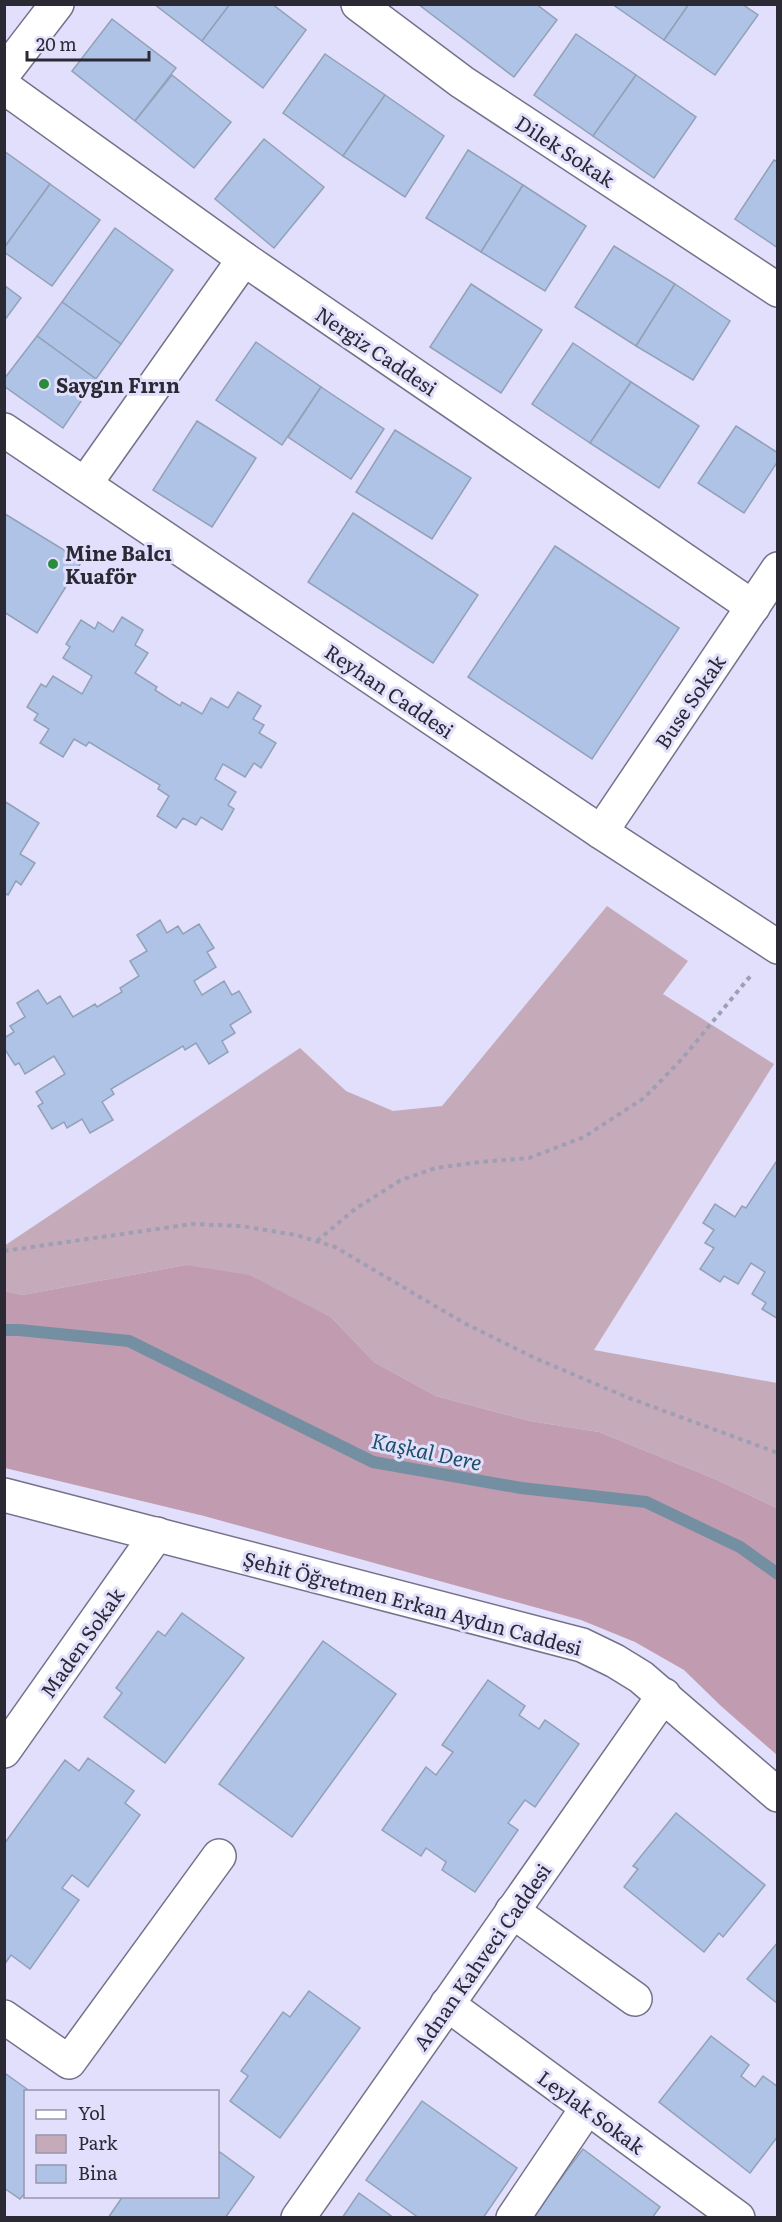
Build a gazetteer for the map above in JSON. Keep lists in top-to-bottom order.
{
  "streets": {
    "street": [
      "Dilek Sokak",
      "Nergiz Caddesi",
      "Reyhan Caddesi",
      "Buse Sokak",
      "Şehit Öğretmen Erkan Aydın Caddesi",
      "Maden Sokak",
      "Adnan Kahveci Caddesi",
      "Leylak Sokak"
    ]
  },
  "crossings": [
    ["Nergiz Caddesi", "Buse Sokak"],
    ["Reyhan Caddesi", "Buse Sokak"],
    ["Şehit Öğretmen Erkan Aydın Caddesi", "Maden Sokak"],
    ["Şehit Öğretmen Erkan Aydın Caddesi", "Adnan Kahveci Caddesi"],
    ["Adnan Kahveci Caddesi", "Leylak Sokak"]
  ],
  "water": ["Kaşkal Dere"],
  "places": ["Saygın Fırın", "Mine Balcı Kuaför"],
  "legend": ["Yol", "Park", "Bina"],
  "scale_bar": "20 m"
}
